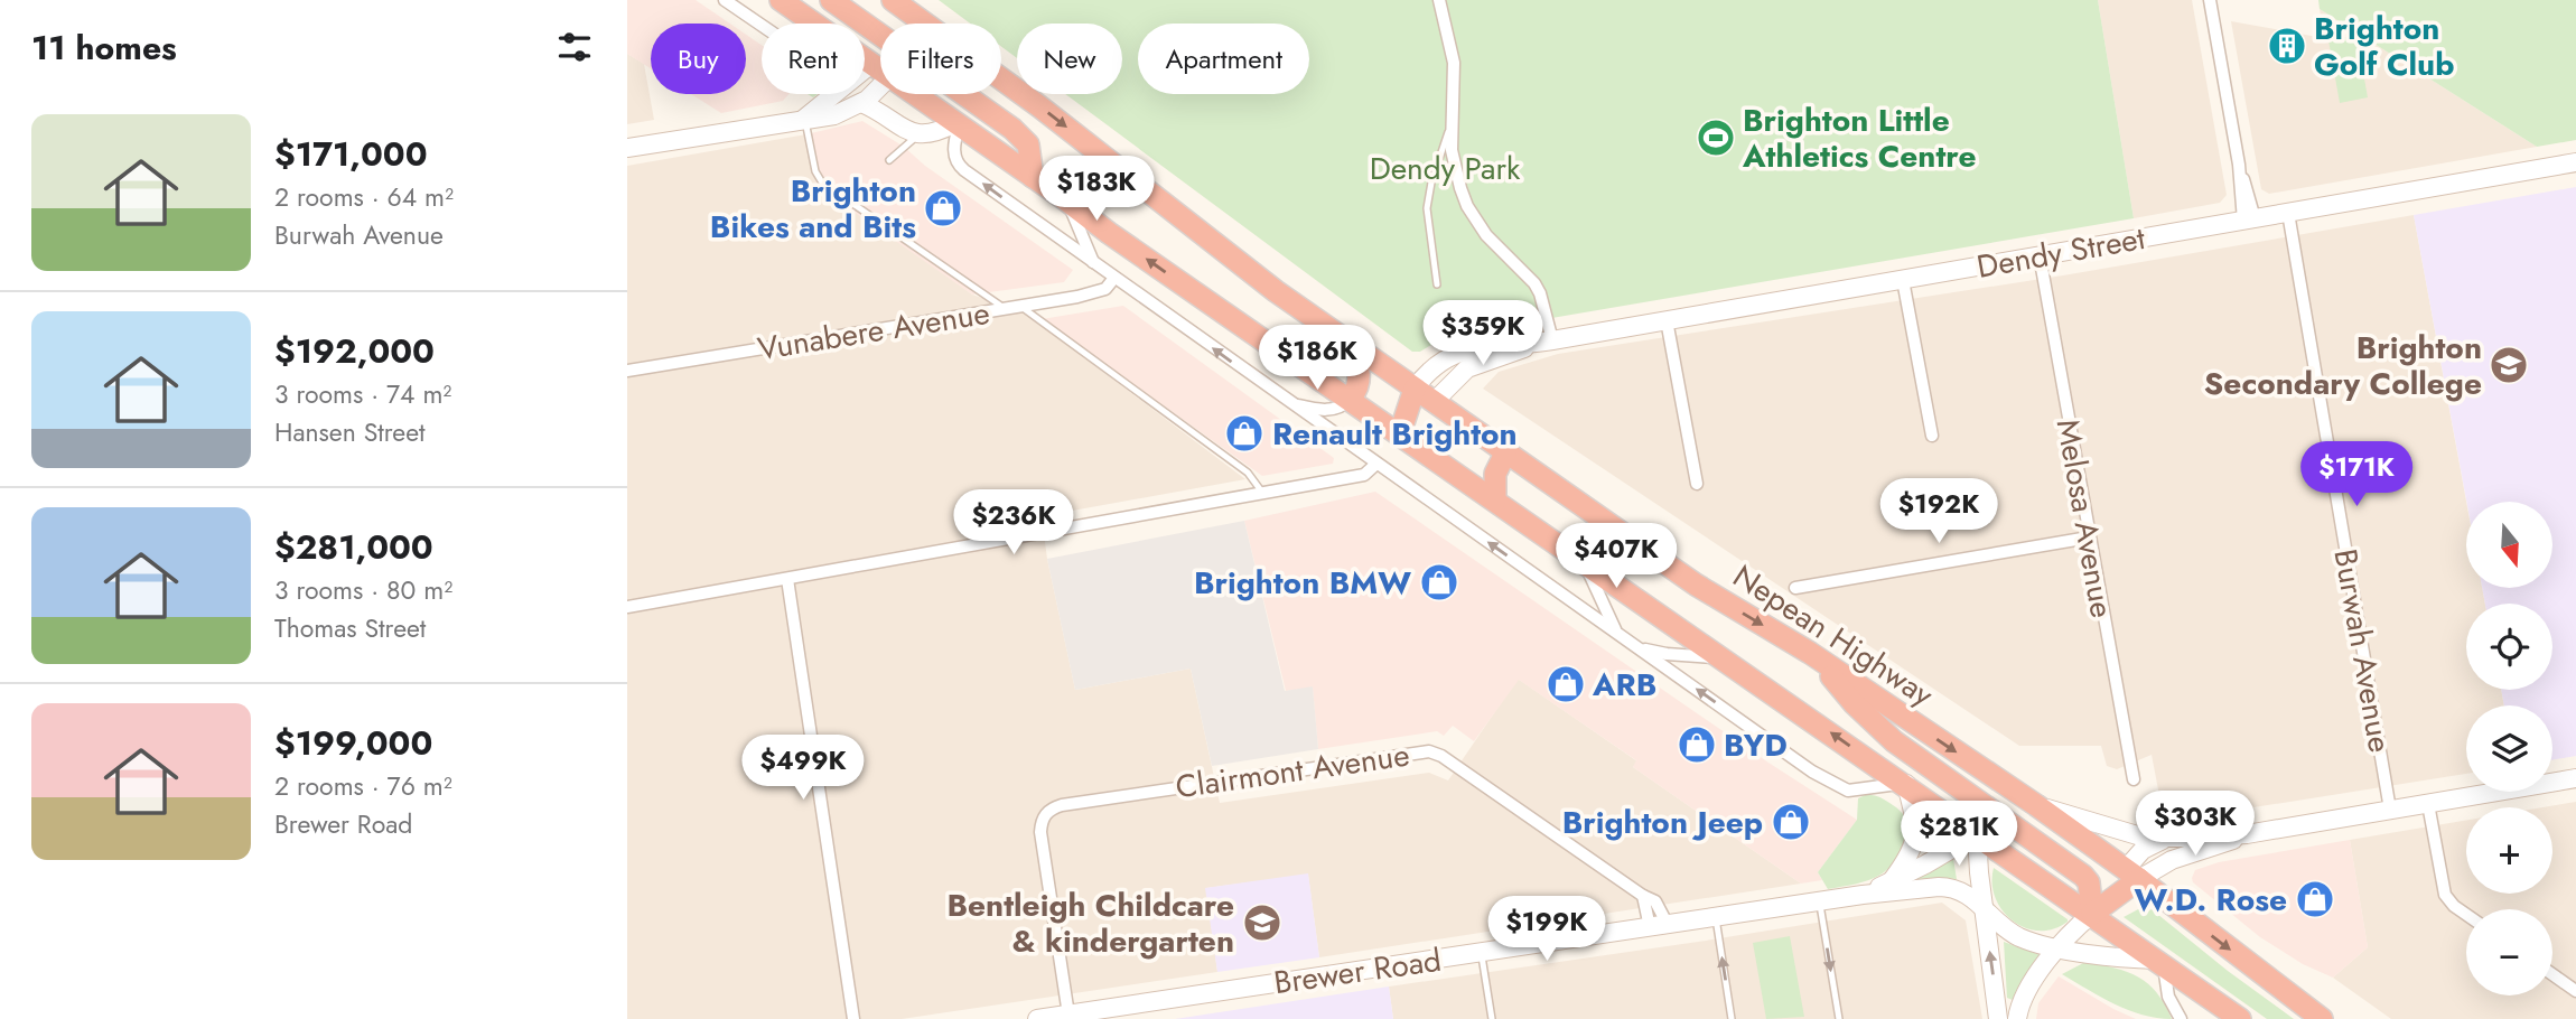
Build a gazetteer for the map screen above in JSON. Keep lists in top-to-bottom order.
{
  "streets": {
    "highway": ["Nepean Highway"],
    "street": [
      "Dendy Street",
      "Vunabere Avenue",
      "Melosa Avenue",
      "Burwah Avenue",
      "Clairmont Avenue",
      "Brewer Road"
    ]
  },
  "crossings": [
    ["Dendy Street", "Melosa Avenue"],
    ["Dendy Street", "Nepean Highway"],
    ["Dendy Street", "Burwah Avenue"],
    ["Clairmont Avenue", "Brewer Road"]
  ],
  "parks": ["Dendy Park"],
  "places": {
    "building": ["Brighton Golf Club"],
    "sports": ["Brighton Little Athletics Centre"],
    "shop": [
      "Brighton Bikes and Bits",
      "Renault Brighton",
      "Brighton BMW",
      "ARB",
      "BYD",
      "Brighton Jeep",
      "W.D. Rose"
    ],
    "school or university": ["Brighton Secondary College", "Bentleigh Childcare & kindergarten"]
  },
  "north": "bottom",
  "page": {
    "heading": "11 homes",
    "chip": [
      "Buy",
      "Rent",
      "Filters",
      "New",
      "Apartment"
    ],
    "list": [
      {
        "name": "$171,000",
        "note": "2 rooms · 64 m² · Burwah Avenue"
      },
      {
        "name": "$192,000",
        "note": "3 rooms · 74 m² · Hansen Street"
      },
      {
        "name": "$281,000",
        "note": "3 rooms · 80 m² · Thomas Street"
      },
      {
        "name": "$199,000",
        "note": "2 rooms · 76 m² · Brewer Road"
      }
    ],
    "price": [
      "$183K",
      "$359K",
      "$186K",
      "$171K",
      "$192K",
      "$236K",
      "$407K",
      "$499K",
      "$303K",
      "$281K",
      "$199K"
    ],
    "map_buttons": ["+", "−"]
  }
}
